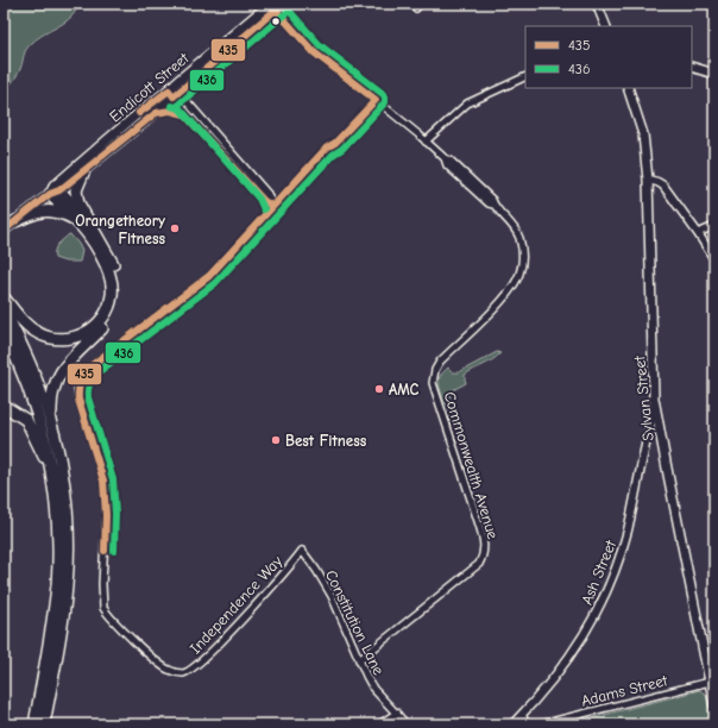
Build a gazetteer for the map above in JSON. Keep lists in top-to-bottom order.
{
  "streets": {
    "main road": ["Endicott Street", "Sylvan Street"],
    "street": [
      "Commonwealth Avenue",
      "Ash Street",
      "Independence Way",
      "Constitution Lane",
      "Adams Street"
    ]
  },
  "crossings": [
    ["Endicott Street", "Commonwealth Avenue"],
    ["Endicott Street", "Independence Way"],
    ["Sylvan Street", "Ash Street"],
    ["Sylvan Street", "Adams Street"],
    ["Commonwealth Avenue", "Constitution Lane"],
    ["Independence Way", "Constitution Lane"]
  ],
  "places": ["Orangetheory Fitness", "AMC", "Best Fitness"],
  "lines": ["transit line 435", "transit line 436"],
  "legend": ["435", "436"]
}
